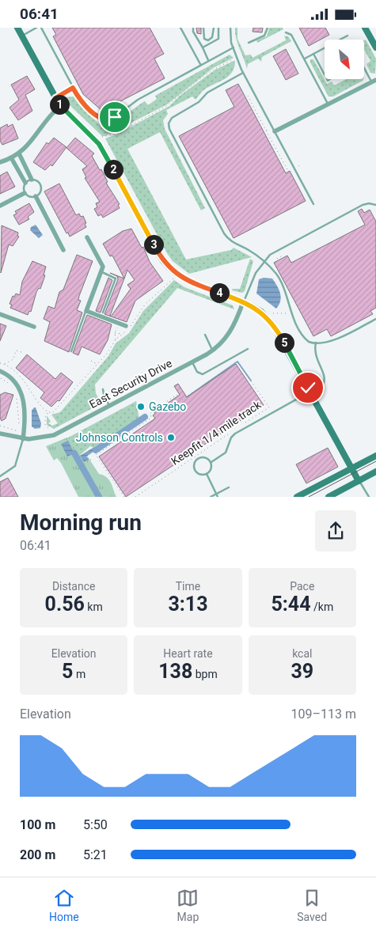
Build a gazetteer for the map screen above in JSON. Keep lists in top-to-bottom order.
{
  "streets": {
    "street": ["East Security Drive"],
    "path": ["Keepfit 1/4 mile track"]
  },
  "places": ["Gazebo", "Johnson Controls"],
  "north": "bottom right",
  "page": {
    "status": "06:41",
    "pins": [
      "1",
      "2",
      "3",
      "4",
      "5"
    ],
    "heading": ["Morning run", "06:41"],
    "stats": [
      ["Distance", "0.56 km"],
      ["Time", "3:13"],
      ["Pace", "5:44 /km"],
      ["Elevation", "5 m"],
      ["Heart rate", "138 bpm"],
      ["kcal", "39"]
    ],
    "chart": ["Elevation", "109–113 m"],
    "list": [
      {
        "name": "100 m",
        "note": "5:50"
      },
      {
        "name": "200 m",
        "note": "5:21"
      }
    ],
    "tabs": ["Home", "Map", "Saved"]
  }
}
